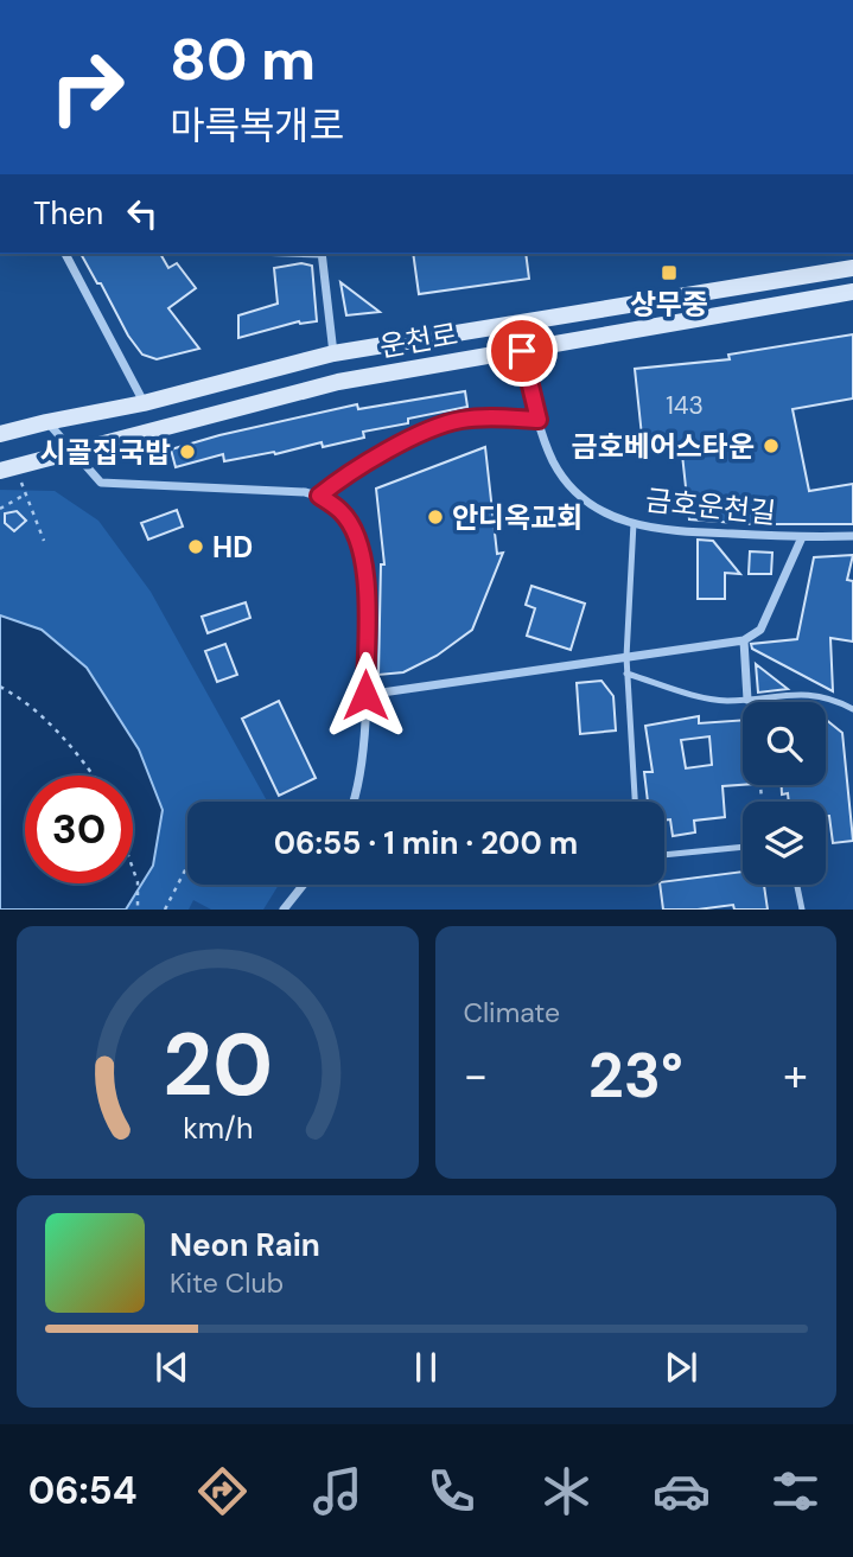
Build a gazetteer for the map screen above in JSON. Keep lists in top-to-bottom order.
{
  "streets": {
    "street": ["운천로", "금호운천길"]
  },
  "crossings": [
    ["운천로", "금호운천길"]
  ],
  "places": {
    "transit": ["상무중"],
    "other": [
      "금호베어스타운",
      "시골집국밥",
      "안디옥교회",
      "HD"
    ]
  },
  "house_numbers": ["143"],
  "page": {
    "turn": ["80 m", "마륵복개로"],
    "then": "Then",
    "limit": "30",
    "trip": "06:55 · 1 min · 200 m",
    "tile": "Climate",
    "heat": ["−", "23°", "+"],
    "song": ["Neon Rain", "Kite Club"],
    "tabs": "06:54",
    "gauge": ["20", "km/h"]
  }
}
